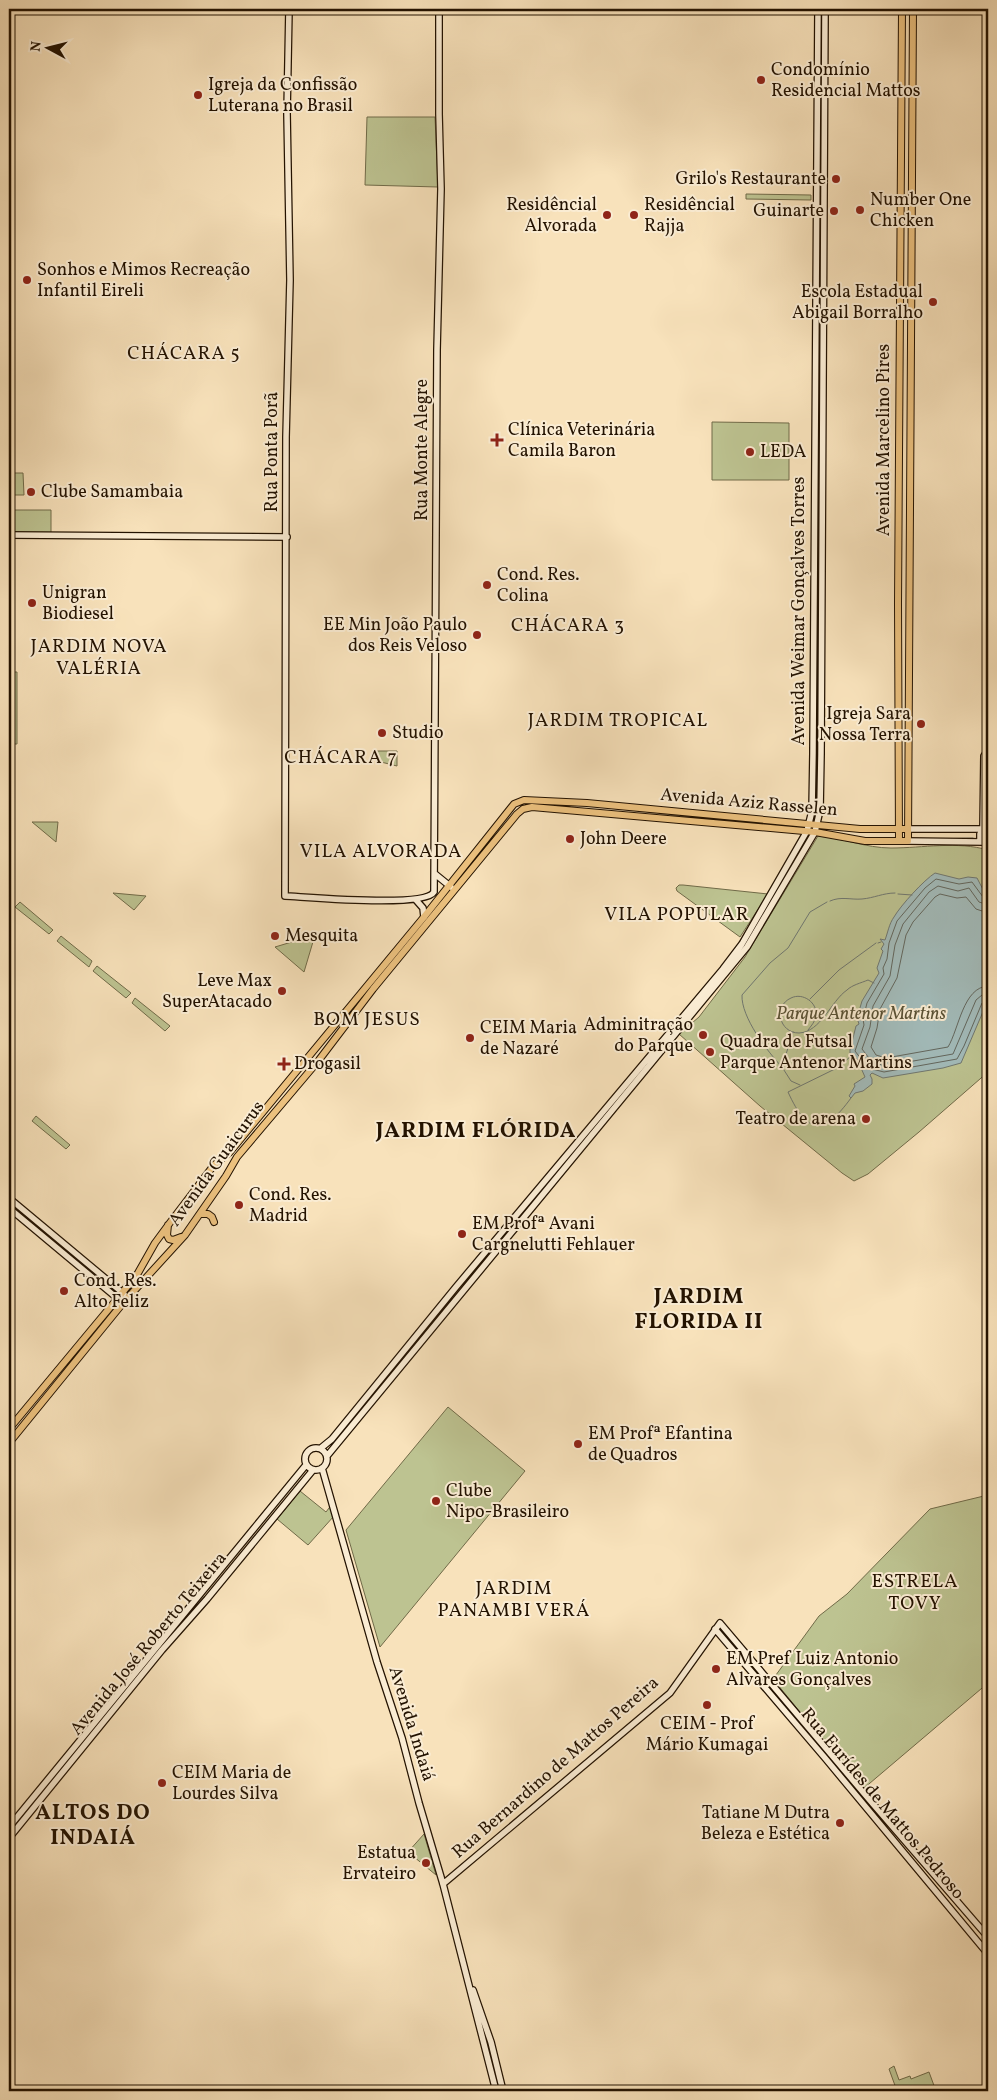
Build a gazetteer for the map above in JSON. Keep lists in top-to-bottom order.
{
  "streets": {
    "main road": ["Avenida Marcelino Pires", "Avenida Aziz Rasselen", "Avenida Guaicurus"],
    "street": [
      "Rua Monte Alegre",
      "Rua Ponta Porã",
      "Avenida Weimar Gonçalves Torres",
      "Avenida José Roberto Teixeira",
      "Avenida Indaiá",
      "Rua Bernardino de Mattos Pereira",
      "Rua Eurídes de Mattos Pedroso"
    ]
  },
  "crossings": [
    ["Avenida Marcelino Pires", "Avenida Aziz Rasselen"],
    ["Rua Monte Alegre", "Rua Ponta Porã"],
    ["Avenida Weimar Gonçalves Torres", "Avenida Aziz Rasselen"],
    ["Avenida Weimar Gonçalves Torres", "Avenida José Roberto Teixeira"],
    ["Avenida Aziz Rasselen", "Avenida Guaicurus"],
    ["Avenida Aziz Rasselen", "Avenida José Roberto Teixeira"],
    ["Avenida José Roberto Teixeira", "Avenida Indaiá"],
    ["Avenida Indaiá", "Rua Bernardino de Mattos Pereira"],
    ["Rua Bernardino de Mattos Pereira", "Rua Eurídes de Mattos Pedroso"]
  ],
  "districts": [
    "CHÁCARA 5",
    "CHÁCARA 3",
    "JARDIM NOVA VALÉRIA",
    "JARDIM TROPICAL",
    "CHÁCARA 7",
    "VILA ALVORADA",
    "VILA POPULAR",
    "BOM JESUS",
    "JARDIM FLÓRIDA",
    "JARDIM FLORIDA II",
    "ESTRELA TOVY",
    "JARDIM PANAMBI VERÁ",
    "ALTOS DO INDAIÁ"
  ],
  "parks": ["Parque Antenor Martins"],
  "places": {
    "other": [
      "Condomínio Residencial Mattos",
      "Igreja da Confissão Luterana no Brasil",
      "Grilo's Restaurante",
      "Number One Chicken",
      "Guinarte",
      "Residêncial Alvorada",
      "Residêncial Rajja",
      "Sonhos e Mimos Recreação Infantil Eireli",
      "Escola Estadual Abigail Borralho",
      "LEDA",
      "Clube Samambaia",
      "Cond. Res. Colina",
      "Unigran Biodiesel",
      "EE Min João Paulo dos Reis Veloso",
      "Igreja Sara Nossa Terra",
      "Studio",
      "John Deere",
      "Mesquita",
      "Leve Max SuperAtacado",
      "Adminitração do Parque",
      "CEIM Maria de Nazaré",
      "Quadra de Futsal Parque Antenor Martins",
      "Teatro de arena",
      "Cond. Res. Madrid",
      "EM Profª Avani Cargnelutti Fehlauer",
      "Cond. Res. Alto Feliz",
      "EM Profª Efantina de Quadros",
      "Clube Nipo-Brasileiro",
      "EM Pref Luiz Antonio Alvares Gonçalves",
      "CEIM - Prof Mário Kumagai",
      "CEIM Maria de Lourdes Silva",
      "Tatiane M Dutra Beleza e Estética",
      "Estatua Ervateiro"
    ],
    "health": ["Clínica Veterinária Camila Baron", "Drogasil"]
  },
  "north": "left"
}
